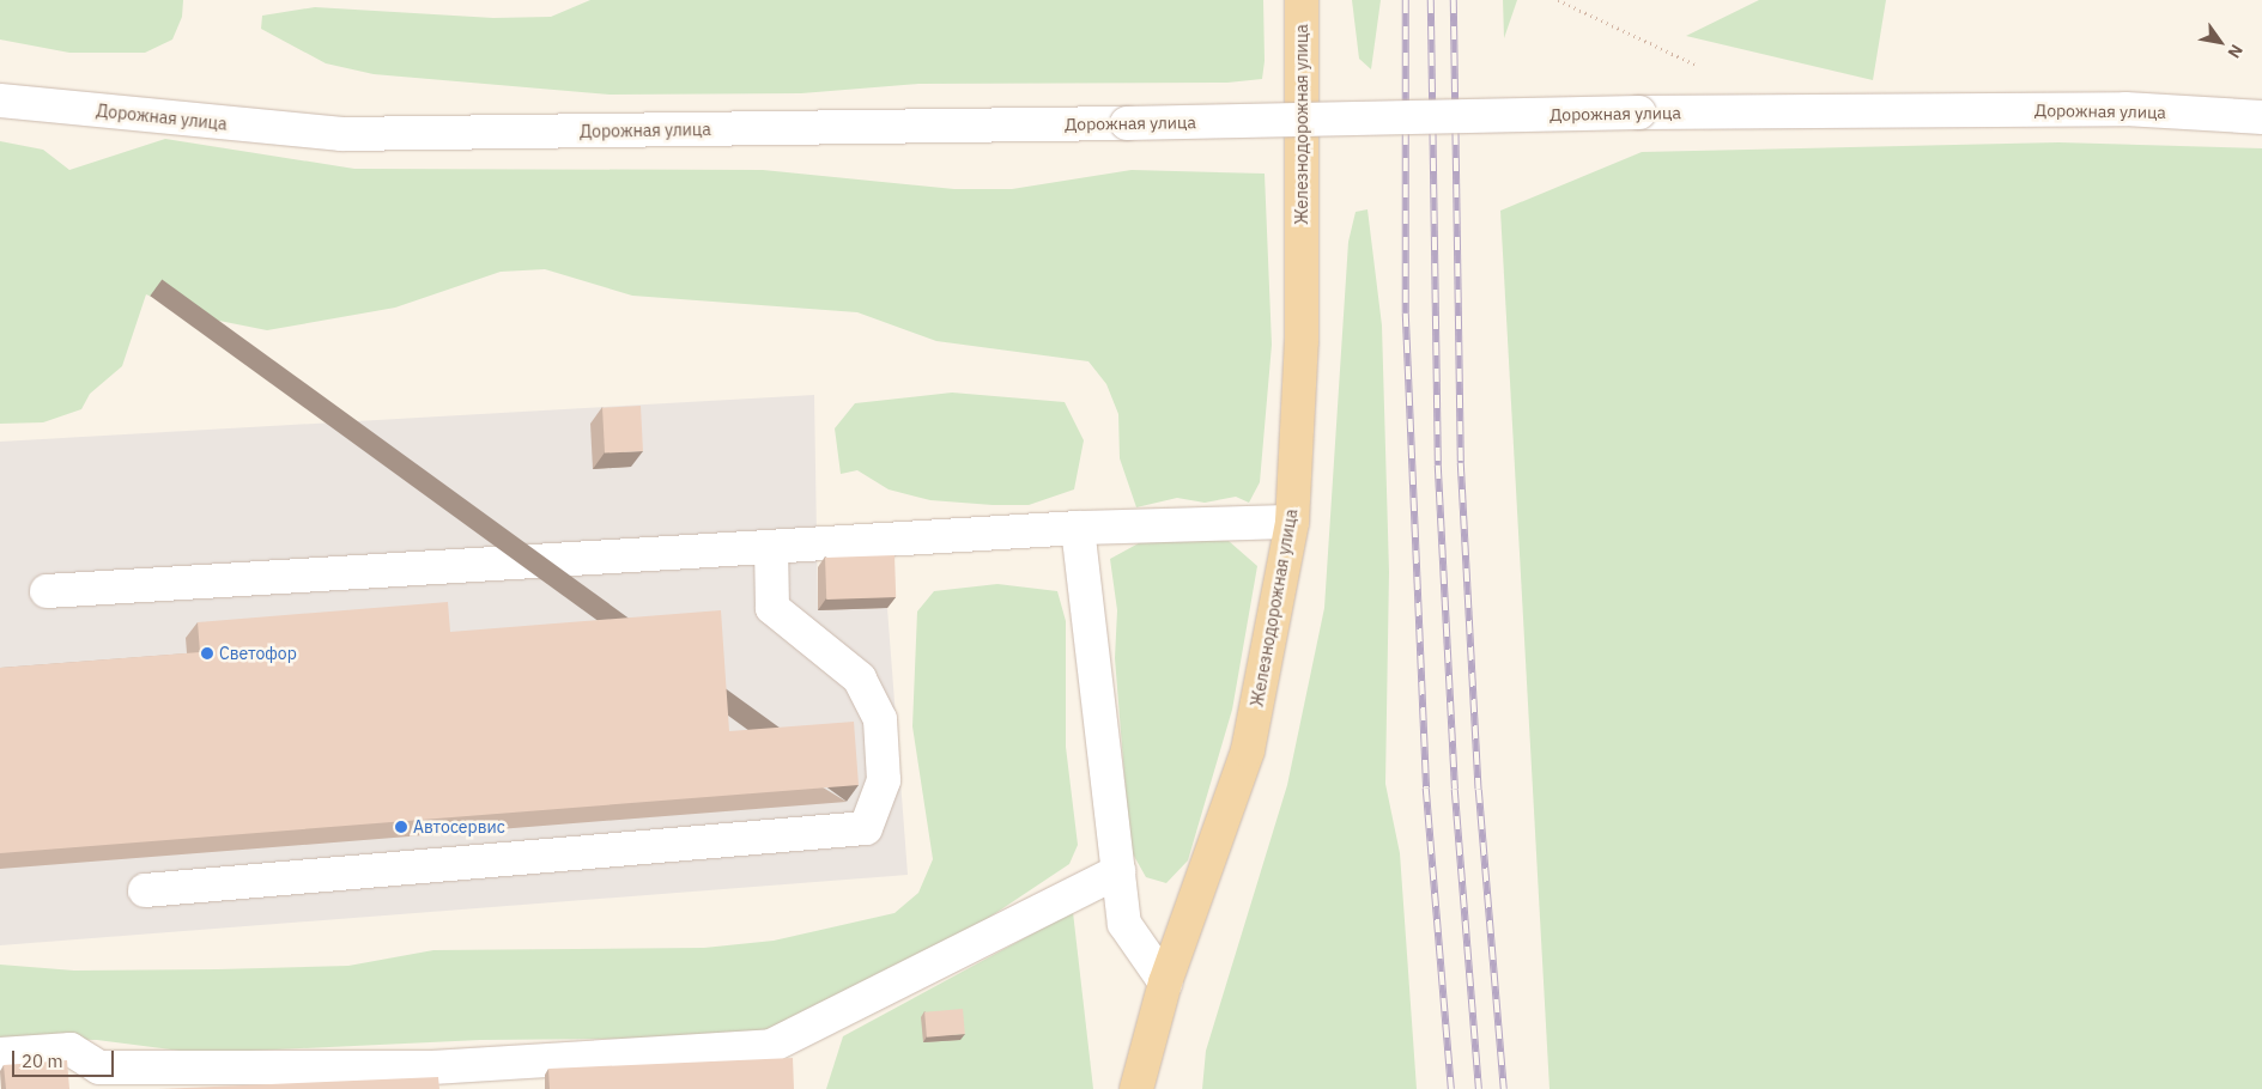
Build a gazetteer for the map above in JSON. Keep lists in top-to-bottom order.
{
  "streets": {
    "main road": ["Железнодорожная улица"],
    "street": ["Дорожная улица"]
  },
  "places": ["Светофор", "Автосервис"],
  "scale_bar": "20 m",
  "north": "bottom right"
}
